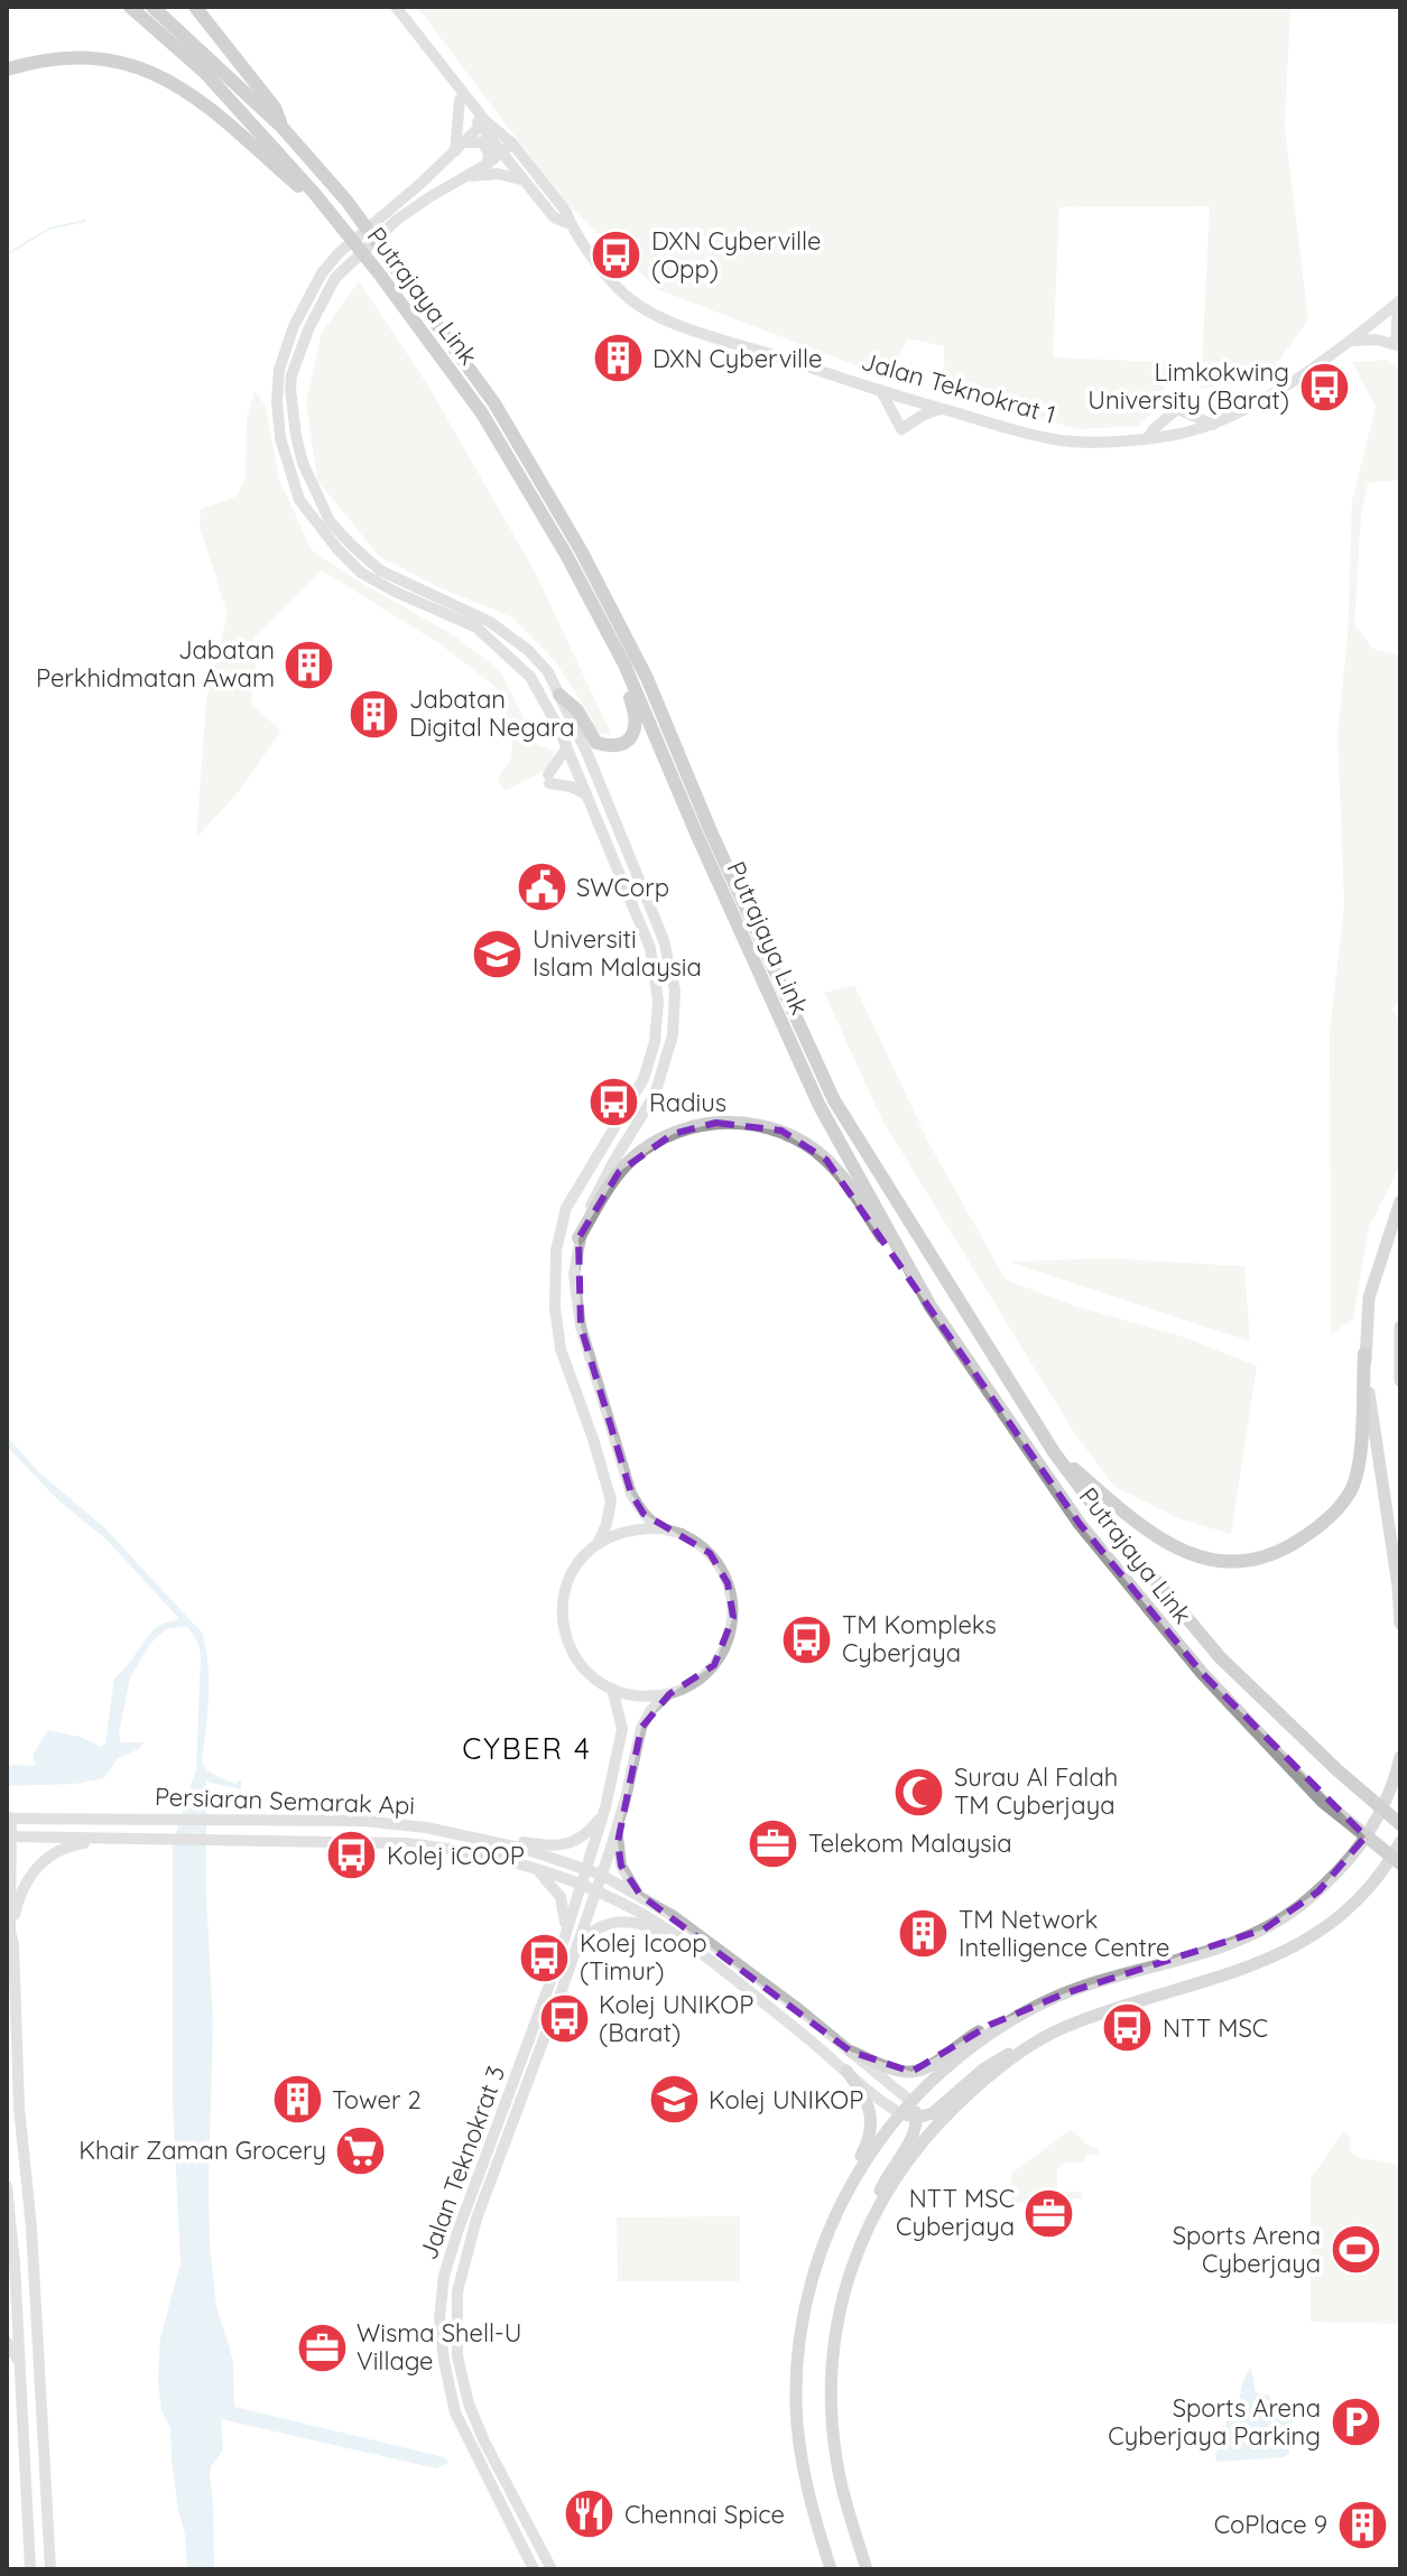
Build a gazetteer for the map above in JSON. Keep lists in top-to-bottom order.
{
  "streets": {
    "highway": ["Putrajaya Link"],
    "main road": ["Jalan Teknokrat 1", "Persiaran Semarak Api", "Jalan Teknokrat 3"]
  },
  "crossings": [
    ["Persiaran Semarak Api", "Jalan Teknokrat 3"]
  ],
  "districts": ["CYBER 4"],
  "places": {
    "bus stop": [
      "DXN Cyberville (Opp)",
      "Limkokwing University (Barat)",
      "Radius",
      "TM Kompleks Cyberjaya",
      "Kolej iCOOP",
      "Kolej Icoop (Timur)",
      "Kolej UNIKOP (Barat)",
      "NTT MSC"
    ],
    "building": [
      "DXN Cyberville",
      "Jabatan Perkhidmatan Awam",
      "Jabatan Digital Negara",
      "TM Network Intelligence Centre",
      "Tower 2",
      "CoPlace 9"
    ],
    "public building": ["SWCorp"],
    "school or university": ["Universiti Islam Malaysia", "Kolej UNIKOP"],
    "mosque": ["Surau Al Falah TM Cyberjaya"],
    "office": ["Telekom Malaysia", "NTT MSC Cyberjaya", "Wisma Shell-U Village"],
    "supermarket": ["Khair Zaman Grocery"],
    "sports": ["Sports Arena Cyberjaya"],
    "parking": ["Sports Arena Cyberjaya Parking"],
    "restaurant": ["Chennai Spice"]
  }
}
